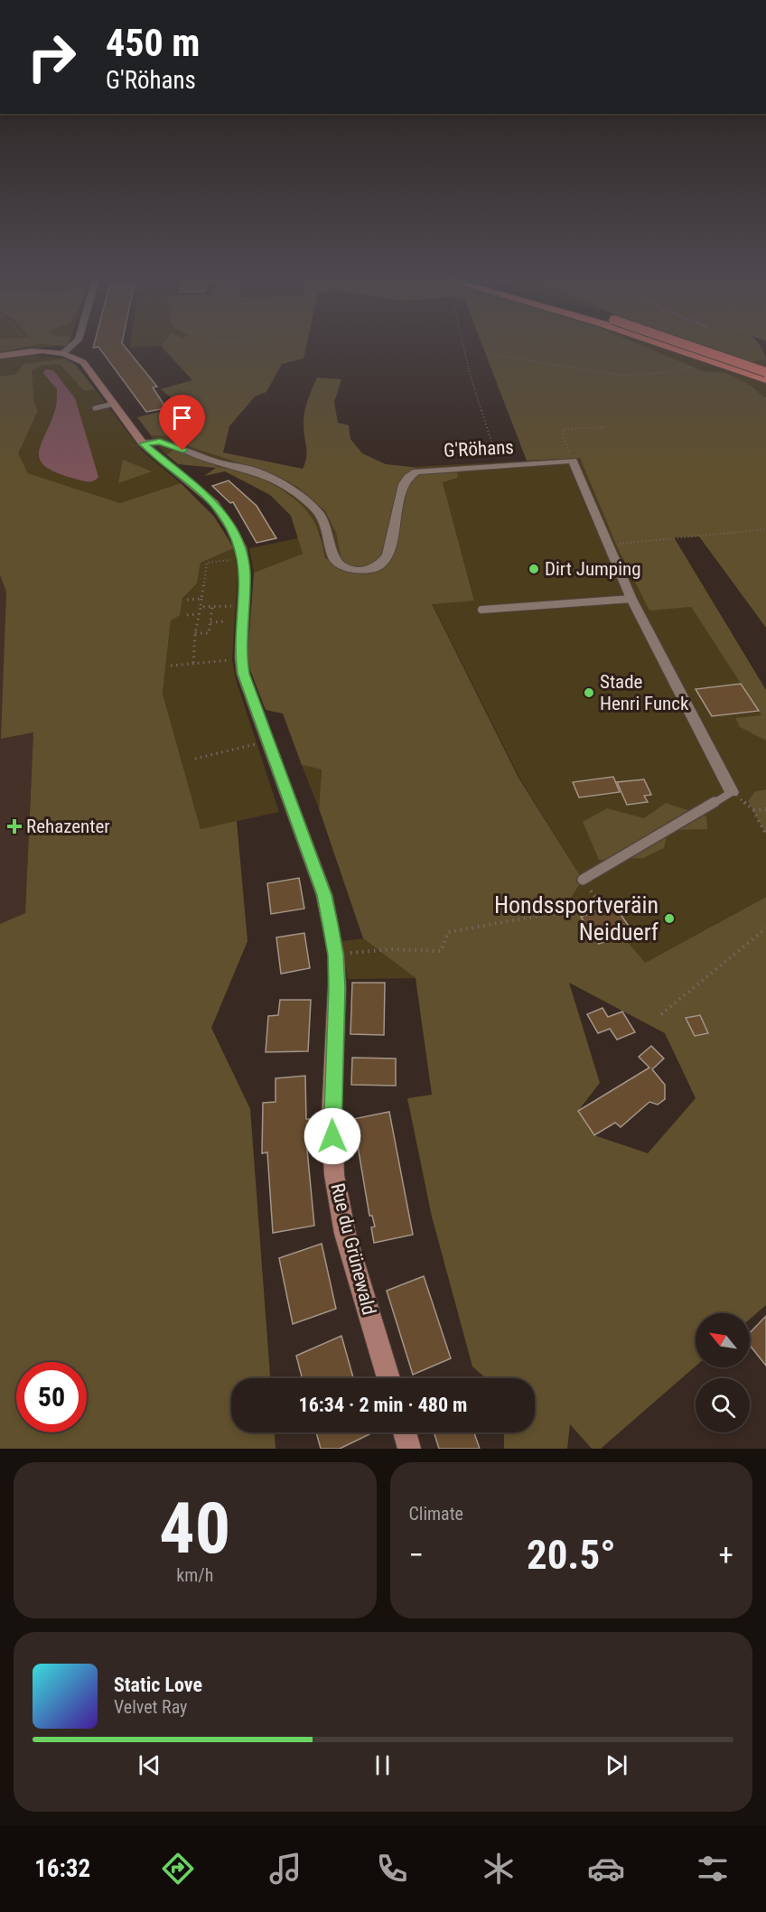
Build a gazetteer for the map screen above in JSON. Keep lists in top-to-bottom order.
{
  "streets": {
    "main road": ["Rue du Grünewald"],
    "street": ["G'Röhans"]
  },
  "crossings": [
    ["G'Röhans", "Rue du Grünewald"]
  ],
  "places": {
    "other": ["Dirt Jumping", "Stade Henri Funck", "Hondssportveräin Neiduerf"],
    "health": ["Rehazenter"]
  },
  "north": "top left",
  "page": {
    "turn": ["450 m", "G'Röhans"],
    "limit": "50",
    "trip": "16:34 · 2 min · 480 m",
    "tile": [
      ["40", "km/h"],
      "Climate"
    ],
    "heat": ["−", "20.5°", "+"],
    "song": ["Static Love", "Velvet Ray"],
    "tabs": "16:32"
  }
}
